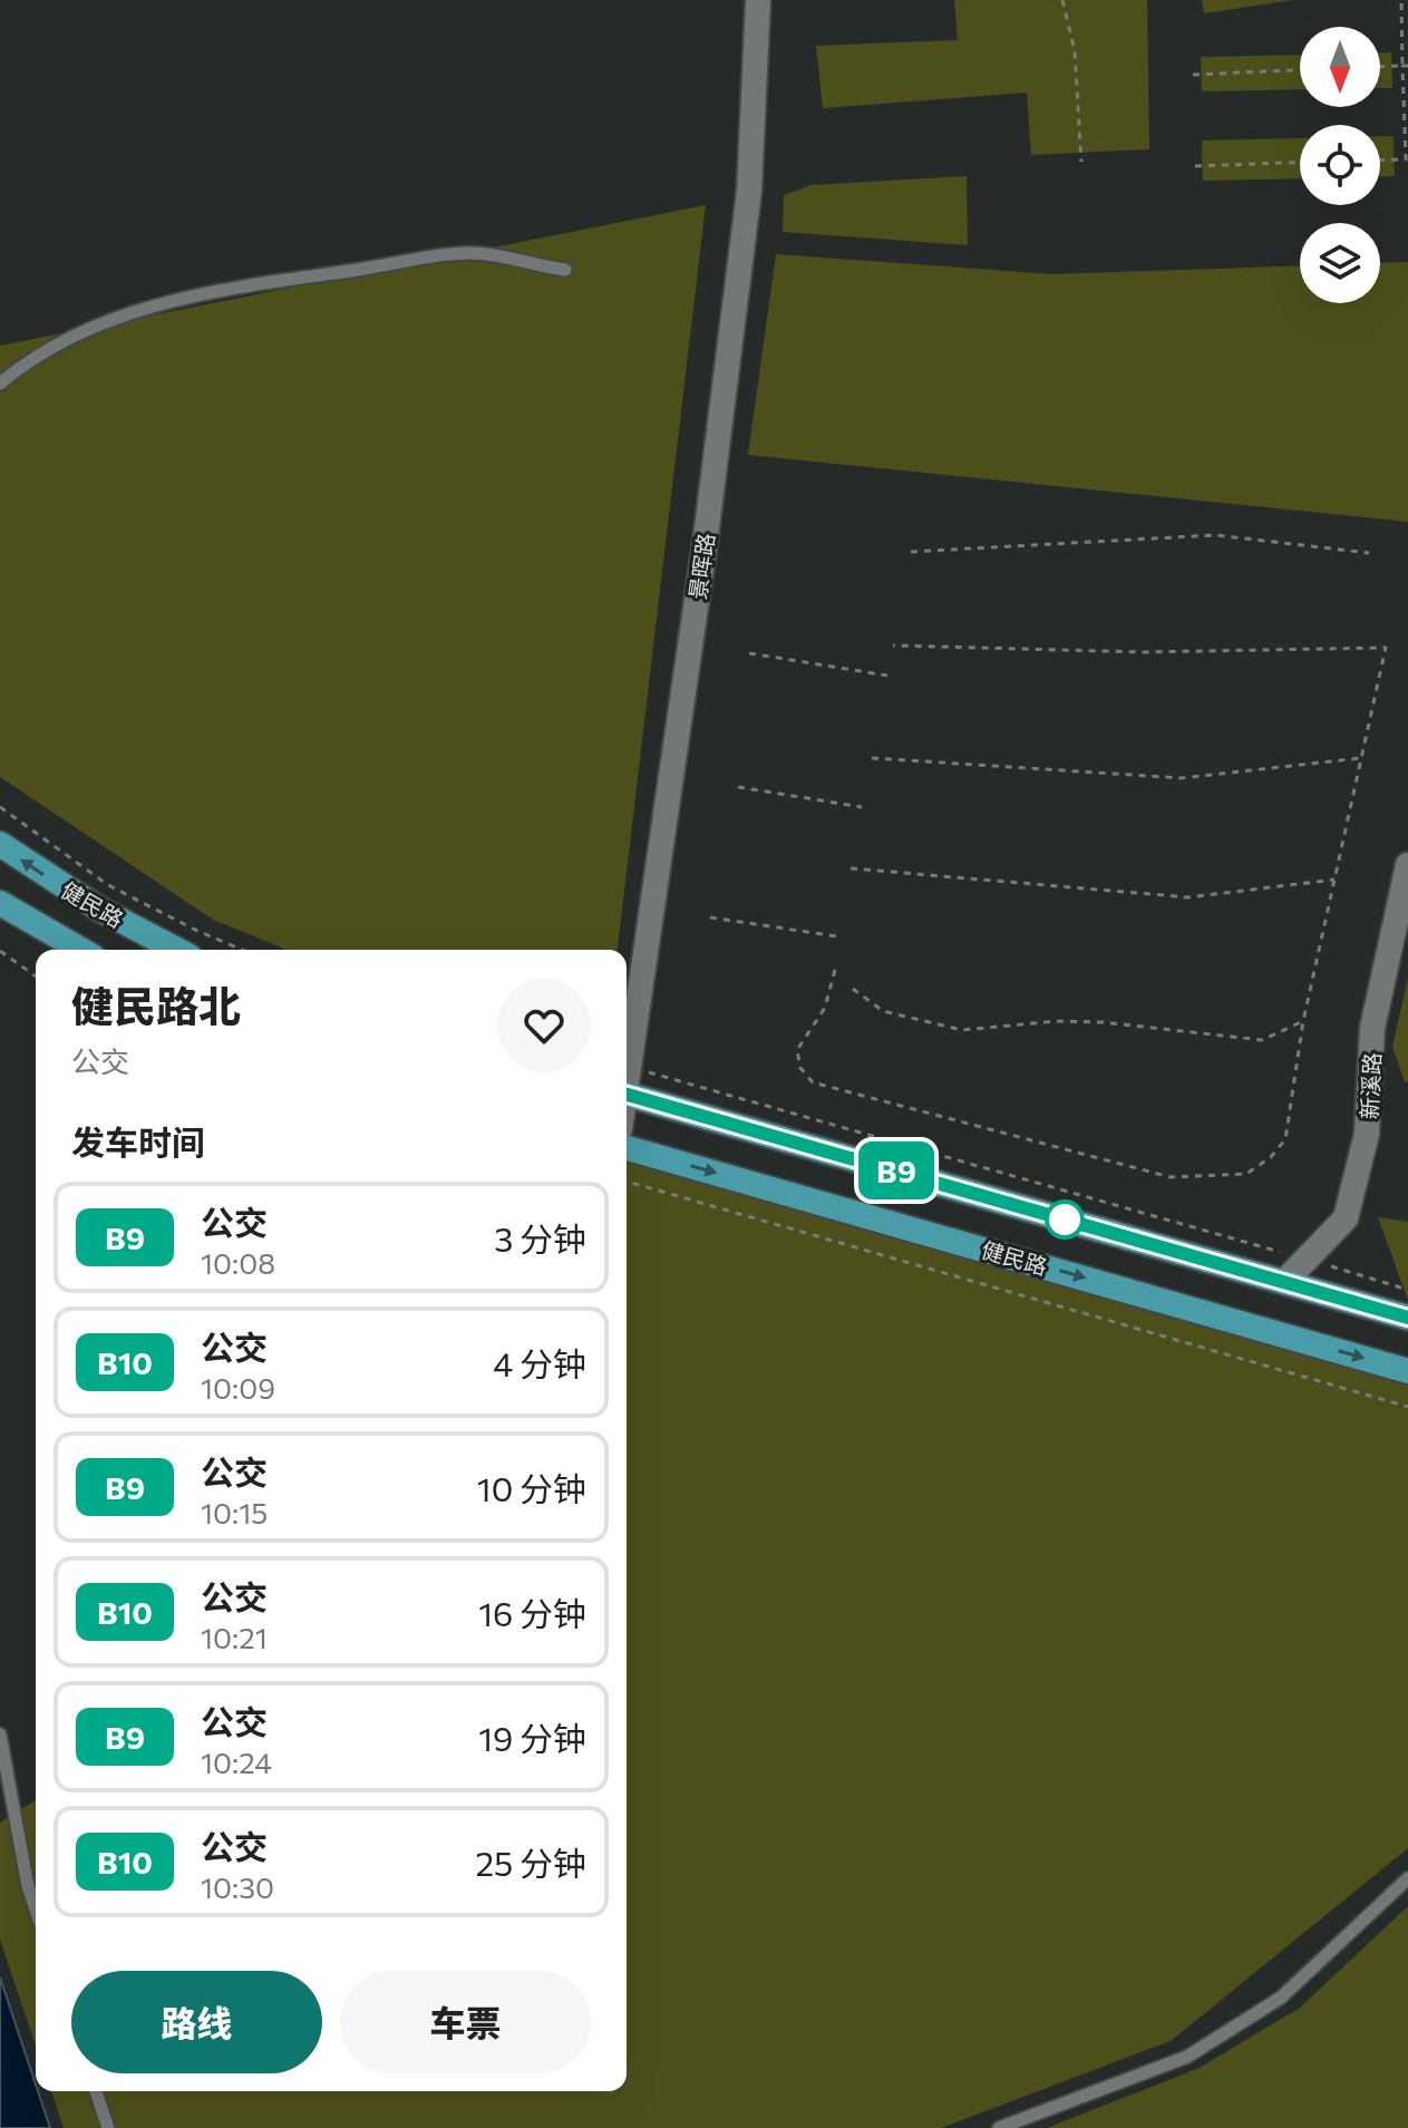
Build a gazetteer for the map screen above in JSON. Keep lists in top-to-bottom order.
{
  "streets": {
    "main road": ["健民路"],
    "street": ["景晖路", "新溪路"]
  },
  "lines": ["bus line B9"],
  "north": "bottom",
  "page": {
    "on_map": "B9",
    "heading": [
      ["健民路北", "公交"],
      "发车时间"
    ],
    "list": [
      {
        "mark": "B9",
        "name": "公交",
        "note": "10:08",
        "value": "3 分钟"
      },
      {
        "mark": "B10",
        "name": "公交",
        "note": "10:09",
        "value": "4 分钟"
      },
      {
        "mark": "B9",
        "name": "公交",
        "note": "10:15",
        "value": "10 分钟"
      },
      {
        "mark": "B10",
        "name": "公交",
        "note": "10:21",
        "value": "16 分钟"
      },
      {
        "mark": "B9",
        "name": "公交",
        "note": "10:24",
        "value": "19 分钟"
      },
      {
        "mark": "B10",
        "name": "公交",
        "note": "10:30",
        "value": "25 分钟"
      }
    ],
    "buttons": ["路线", "车票"]
  }
}
